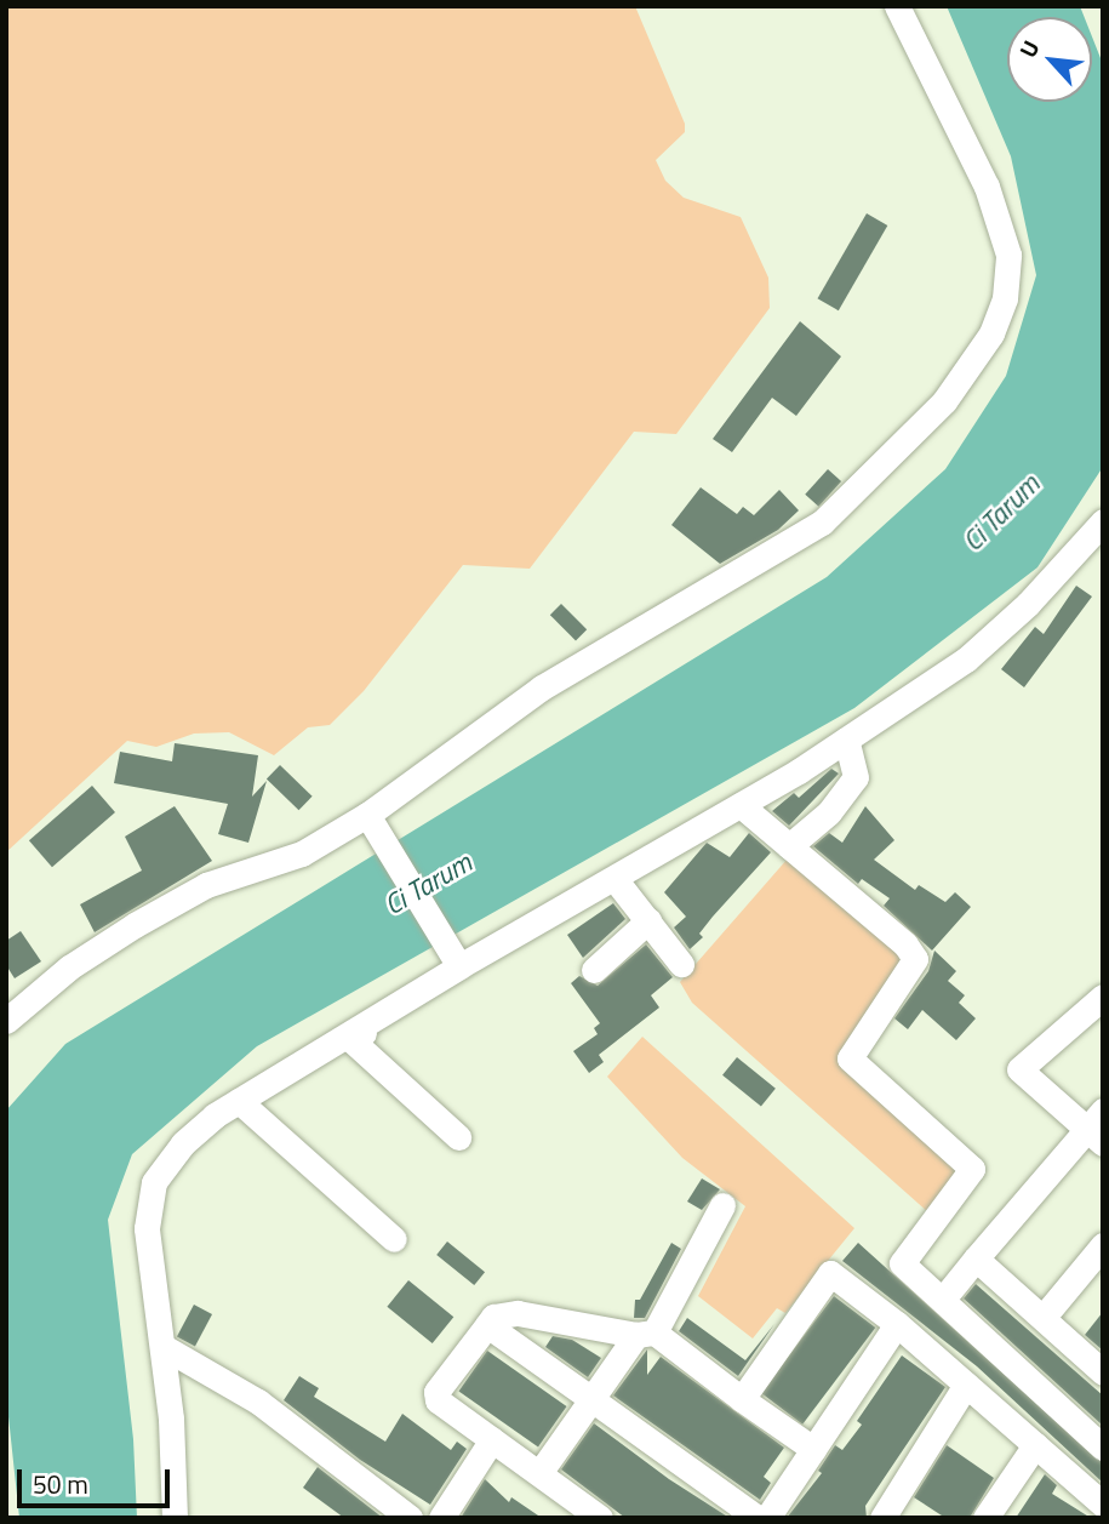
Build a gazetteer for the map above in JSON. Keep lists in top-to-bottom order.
{
  "water": ["Ci Tarum"],
  "scale_bar": "50 m",
  "north": "top left"
}
